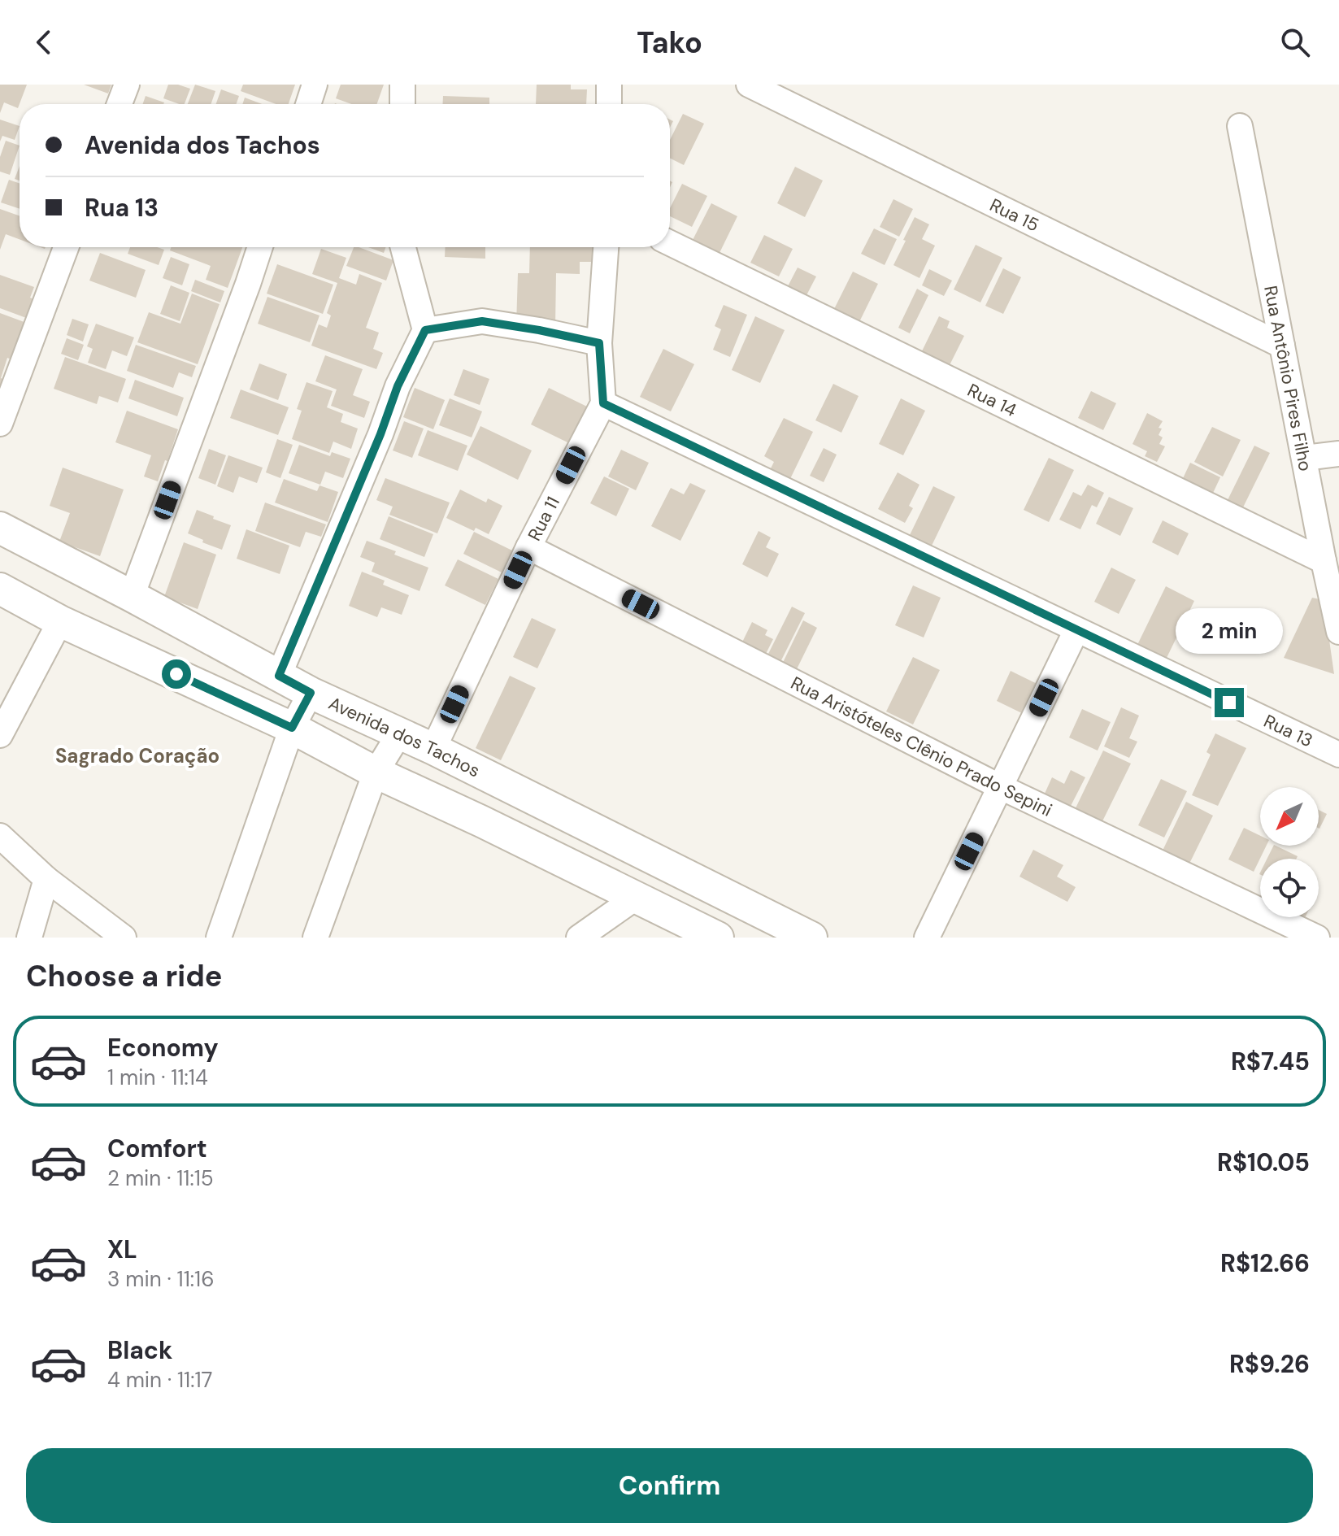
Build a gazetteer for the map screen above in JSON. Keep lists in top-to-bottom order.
{
  "streets": {
    "street": [
      "Rua 15",
      "Rua Antônio Pires Filho",
      "Rua 14",
      "Rua 11",
      "Rua 13",
      "Avenida dos Tachos",
      "Rua Aristóteles Clênio Prado Sepini"
    ]
  },
  "crossings": [
    ["Rua 15", "Rua Antônio Pires Filho"],
    ["Rua Antônio Pires Filho", "Rua 14"],
    ["Rua 11", "Rua 13"],
    ["Rua 11", "Avenida dos Tachos"],
    ["Rua 11", "Rua Aristóteles Clênio Prado Sepini"]
  ],
  "districts": ["Sagrado Coração"],
  "north": "bottom left",
  "page": {
    "header": "Tako",
    "banner": ["Avenida dos Tachos", "Rua 13"],
    "bubble": "2 min",
    "heading": "Choose a ride",
    "list": [
      {
        "name": "Economy",
        "note": "1 min · 11:14",
        "value": "R$7.45"
      },
      {
        "name": "Comfort",
        "note": "2 min · 11:15",
        "value": "R$10.05"
      },
      {
        "name": "XL",
        "note": "3 min · 11:16",
        "value": "R$12.66"
      },
      {
        "name": "Black",
        "note": "4 min · 11:17",
        "value": "R$9.26"
      }
    ],
    "buttons": "Confirm"
  }
}
